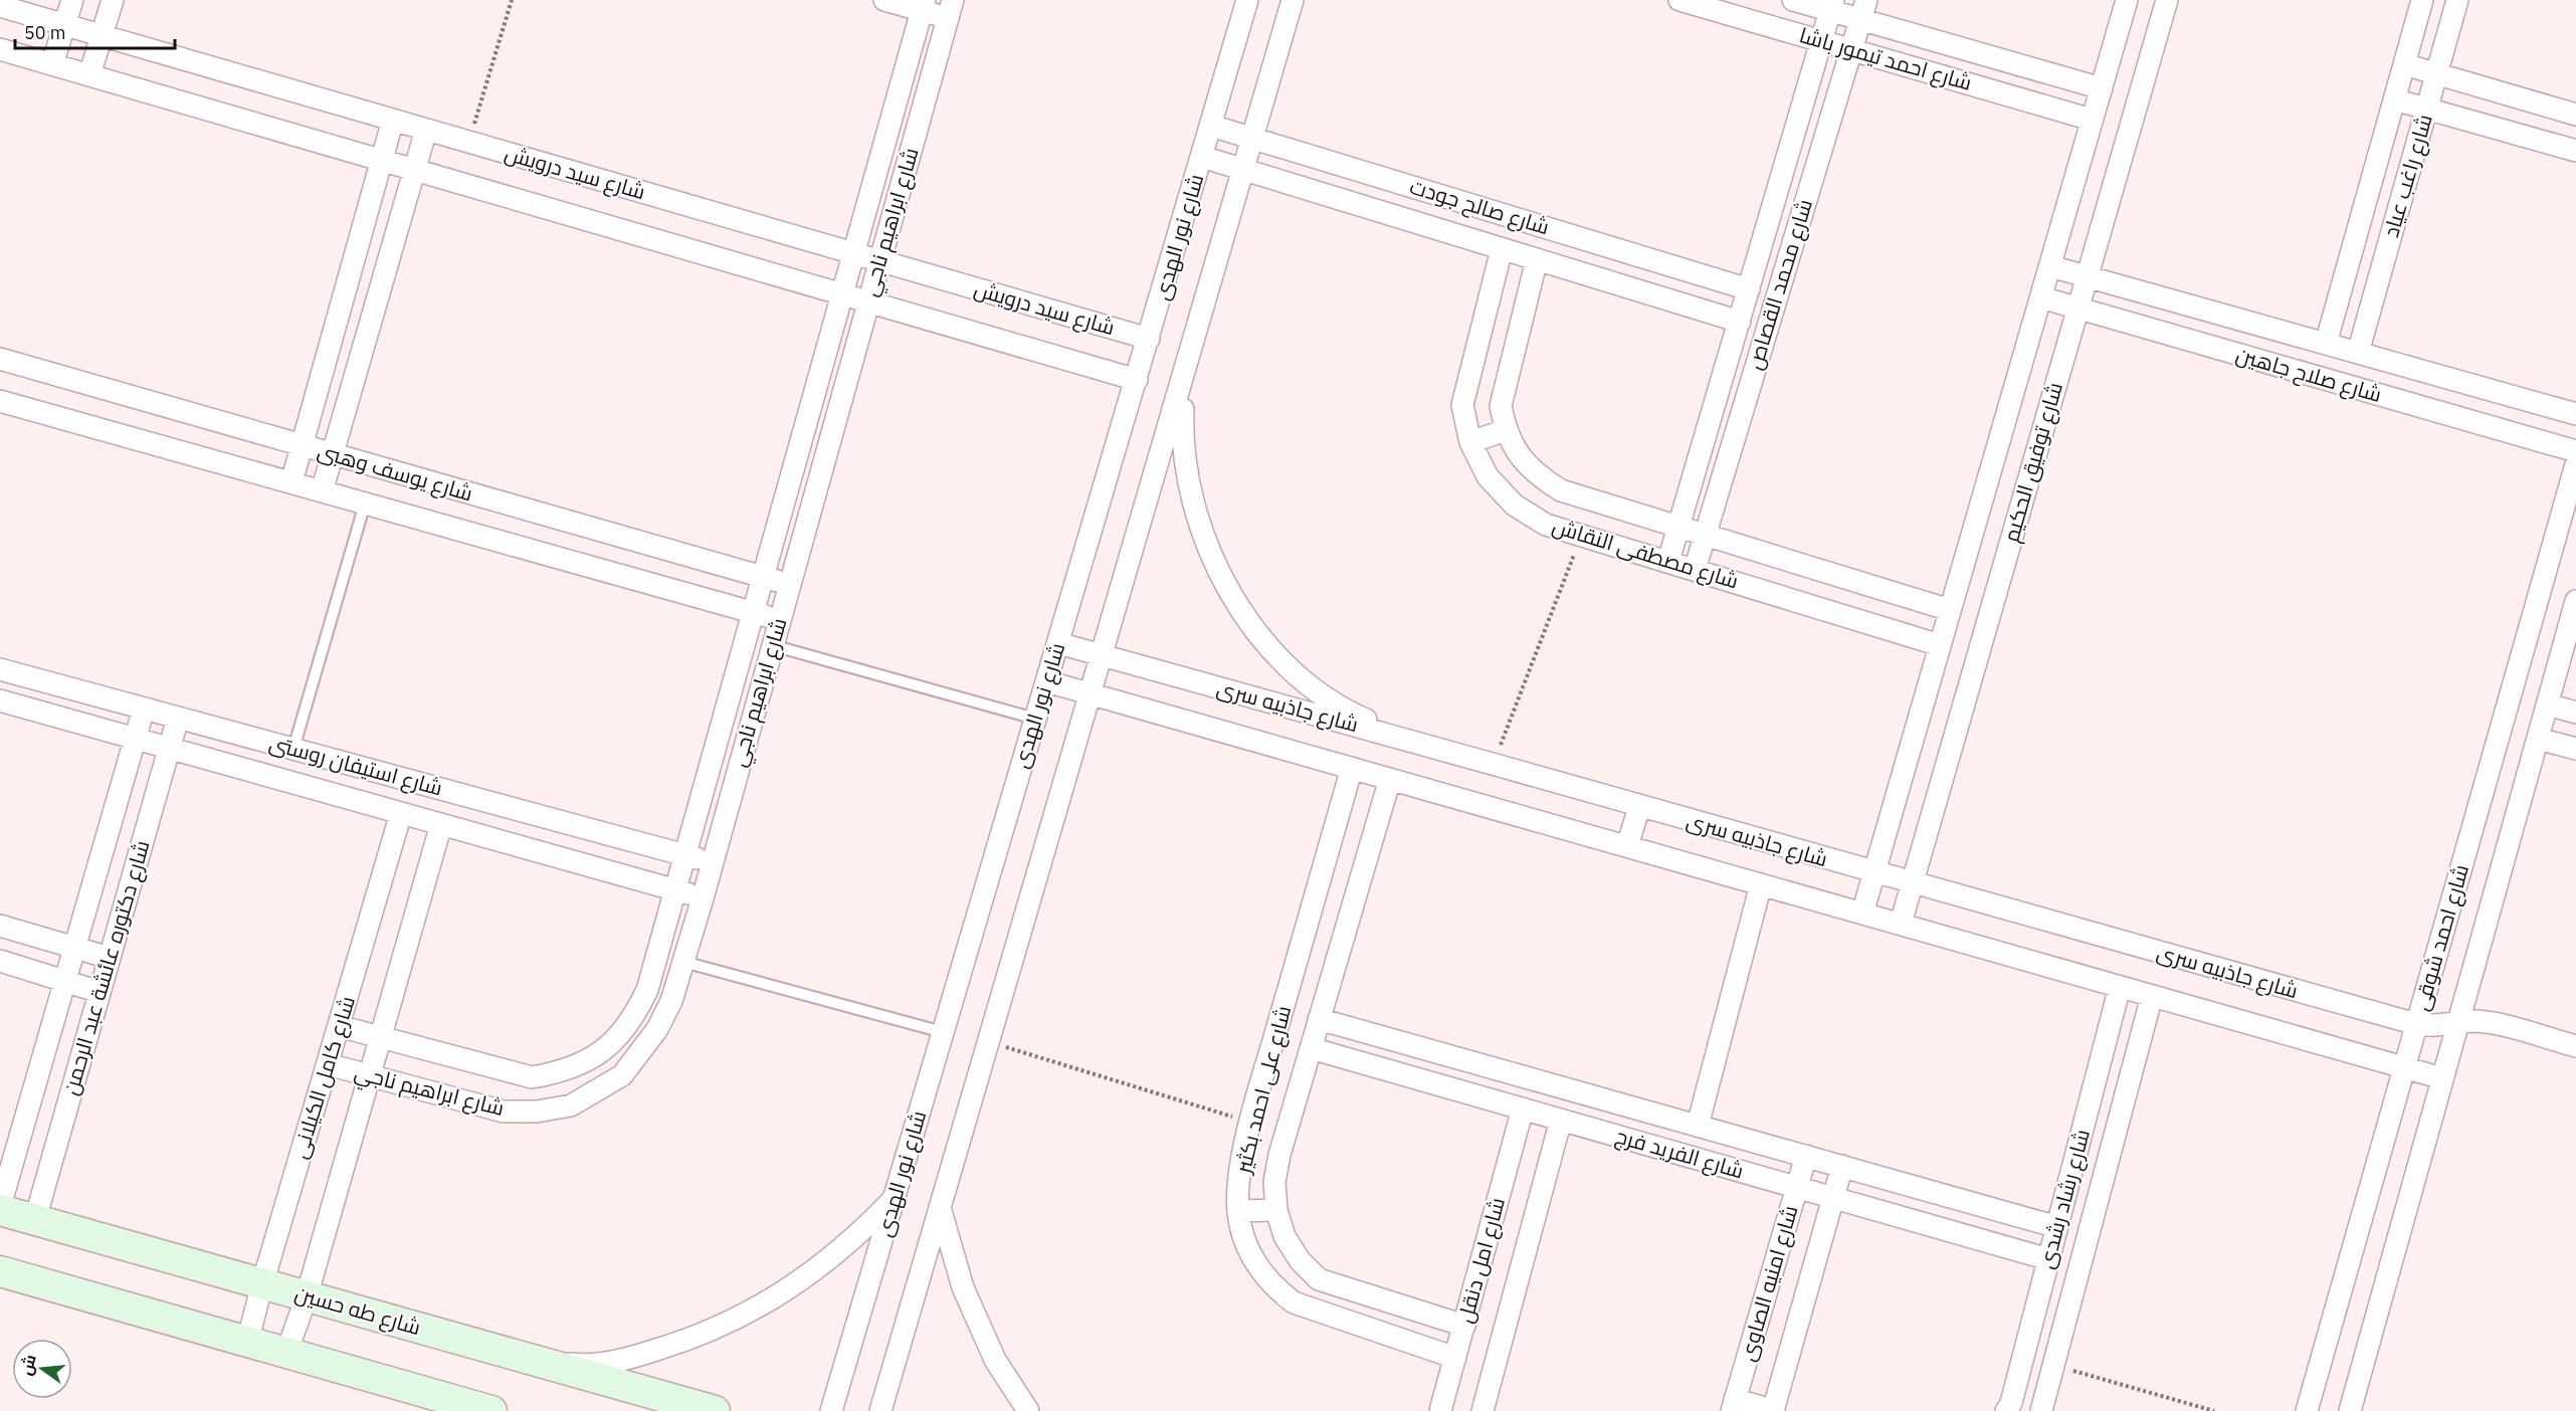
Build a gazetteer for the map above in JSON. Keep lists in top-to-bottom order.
{
  "streets": {
    "street": [
      "شارع احمد تيمور باشا",
      "شارع سيد درويش",
      "شارع راغب عياد",
      "شارع صالح جودت",
      "شارع ابراهيم ناجي",
      "شارع نور الهدى",
      "شارع محمد القصاص",
      "شارع صلاح جاهين",
      "شارع توفيق الحكيم",
      "شارع يوسف وهبى",
      "شارع مصطفى النقاش",
      "شارع جاذبيه سرى",
      "شارع استيفان روستى",
      "شارع احمد شوقى",
      "شارع دكتوره عائشة عبد الرحمن",
      "شارع كامل الكيلانى",
      "شارع على احمد بكثير",
      "شارع الفريد فرج",
      "شارع رشاد رشدى",
      "شارع امل دنقل",
      "شارع امنيه الصاوى",
      "شارع طه حسين"
    ]
  },
  "crossings": [
    ["شارع احمد تيمور باشا", "شارع محمد القصاص"],
    ["شارع احمد تيمور باشا", "شارع توفيق الحكيم"],
    ["شارع سيد درويش", "شارع ابراهيم ناجي"],
    ["شارع سيد درويش", "شارع نور الهدى"],
    ["شارع راغب عياد", "شارع صلاح جاهين"],
    ["شارع صالح جودت", "شارع نور الهدى"],
    ["شارع صالح جودت", "شارع محمد القصاص"],
    ["شارع صالح جودت", "شارع مصطفى النقاش"],
    ["شارع ابراهيم ناجي", "شارع يوسف وهبى"],
    ["شارع ابراهيم ناجي", "شارع استيفان روستى"],
    ["شارع ابراهيم ناجي", "شارع كامل الكيلانى"],
    ["شارع نور الهدى", "شارع جاذبيه سرى"],
    ["شارع محمد القصاص", "شارع مصطفى النقاش"],
    ["شارع صلاح جاهين", "شارع توفيق الحكيم"],
    ["شارع توفيق الحكيم", "شارع مصطفى النقاش"],
    ["شارع توفيق الحكيم", "شارع جاذبيه سرى"],
    ["شارع جاذبيه سرى", "شارع احمد شوقى"],
    ["شارع جاذبيه سرى", "شارع على احمد بكثير"],
    ["شارع جاذبيه سرى", "شارع رشاد رشدى"],
    ["شارع استيفان روستى", "شارع دكتوره عائشة عبد الرحمن"],
    ["شارع استيفان روستى", "شارع كامل الكيلانى"],
    ["شارع دكتوره عائشة عبد الرحمن", "شارع طه حسين"],
    ["شارع كامل الكيلانى", "شارع طه حسين"],
    ["شارع على احمد بكثير", "شارع الفريد فرج"],
    ["شارع على احمد بكثير", "شارع امل دنقل"],
    ["شارع الفريد فرج", "شارع رشاد رشدى"],
    ["شارع الفريد فرج", "شارع امل دنقل"],
    ["شارع الفريد فرج", "شارع امنيه الصاوى"]
  ],
  "scale_bar": "50 m",
  "north": "left"
}
